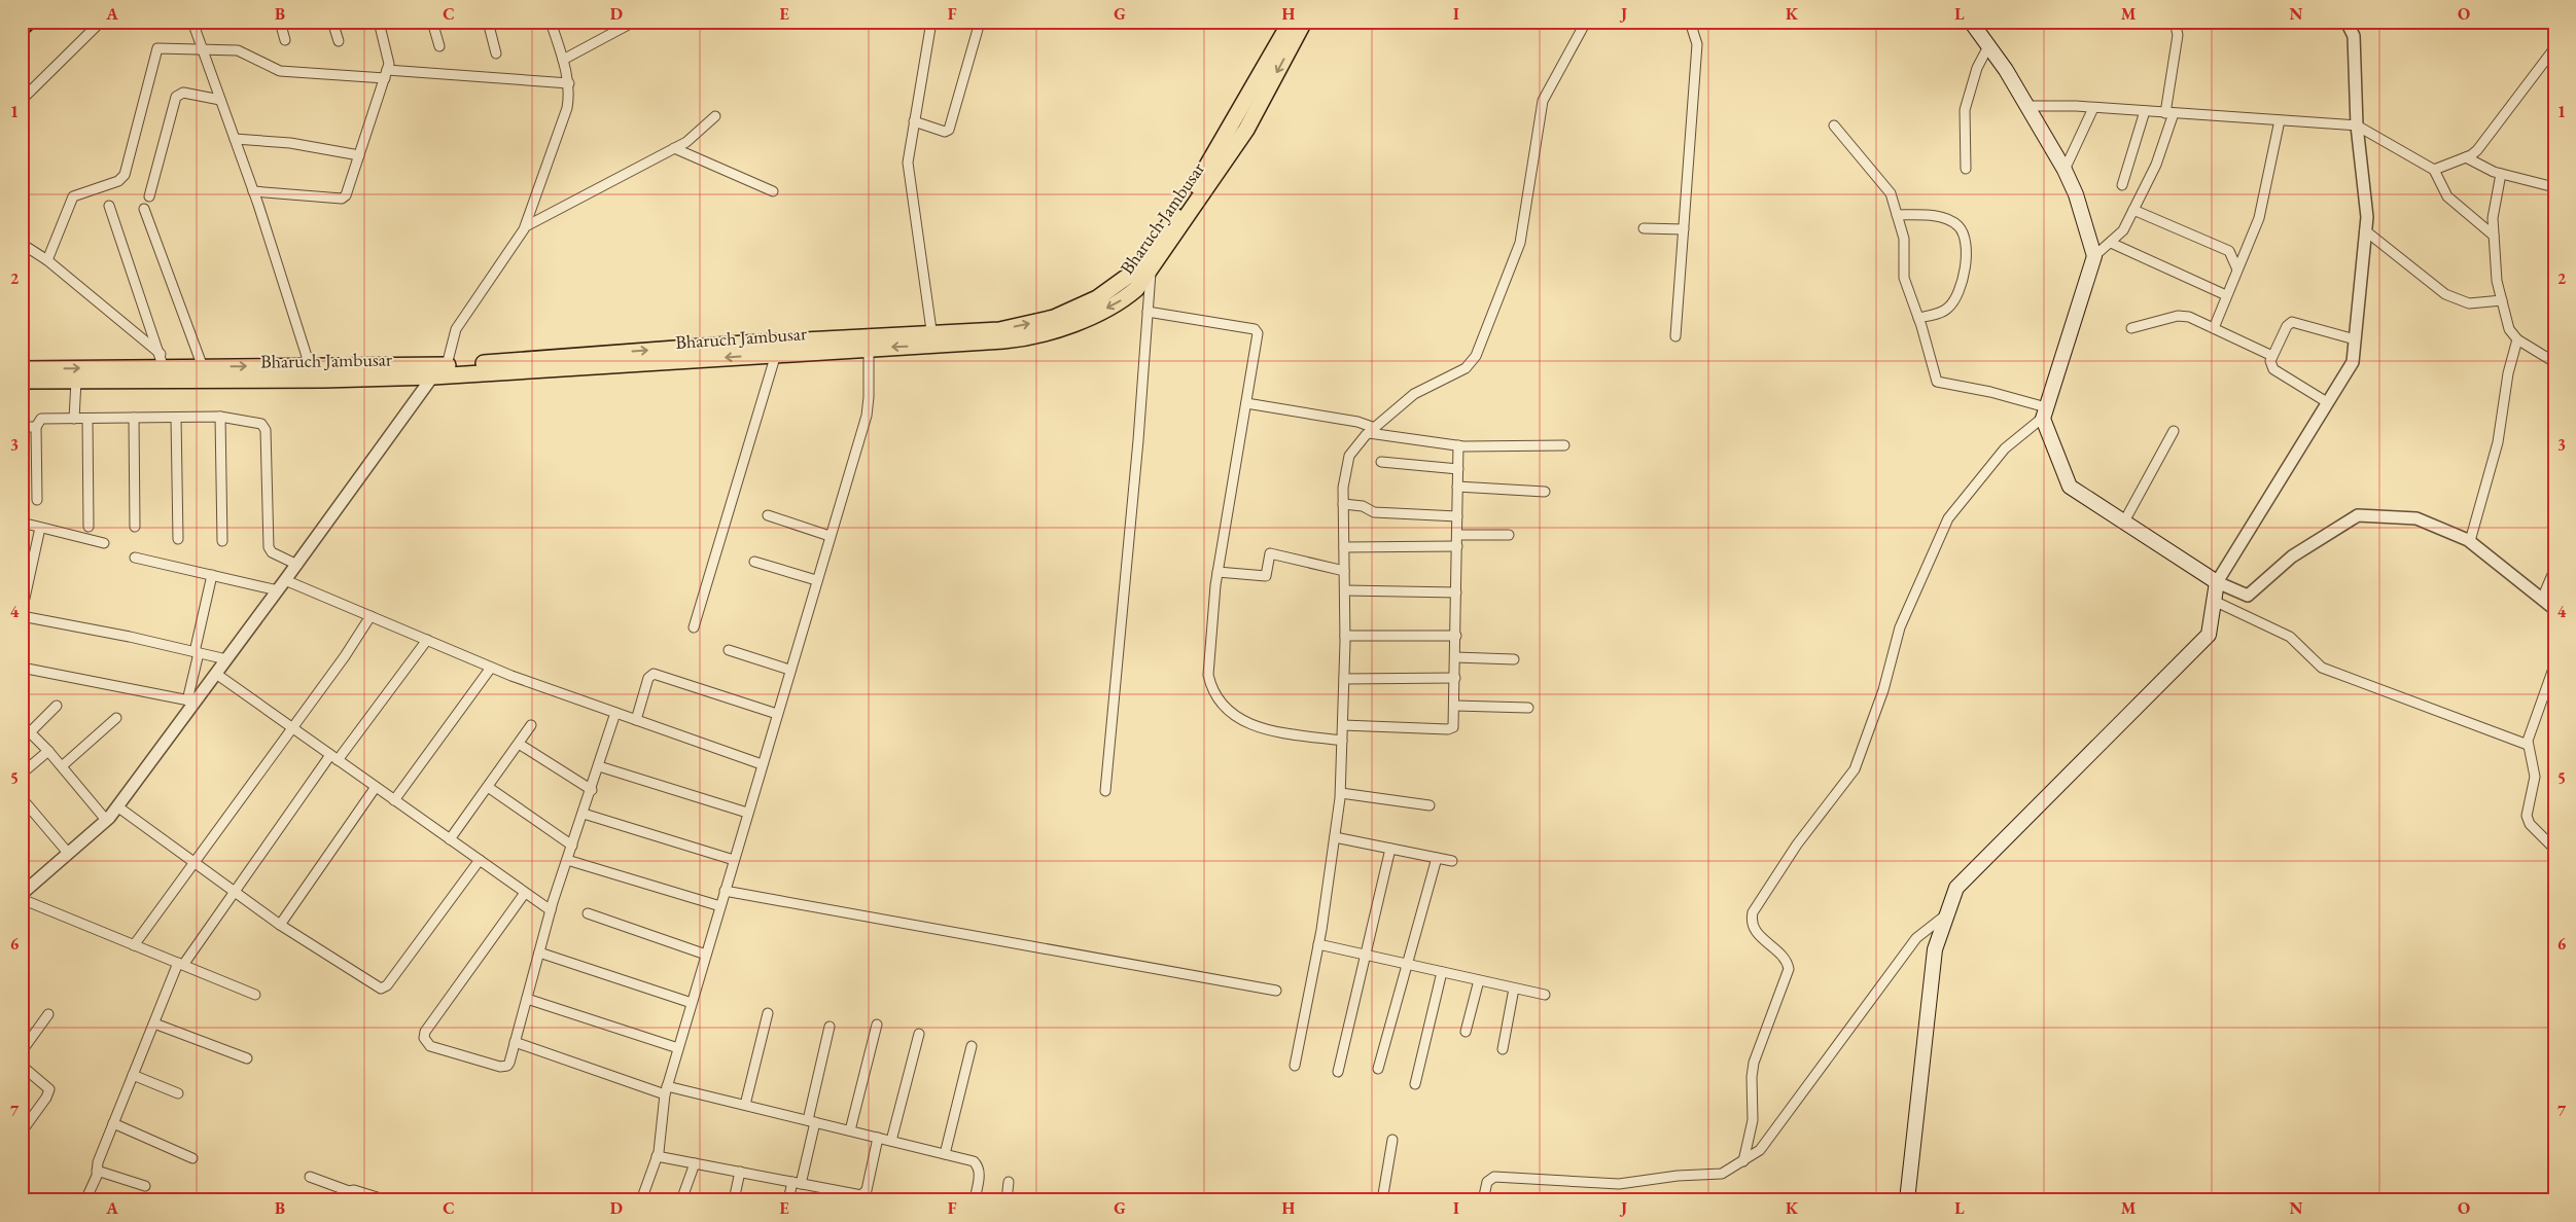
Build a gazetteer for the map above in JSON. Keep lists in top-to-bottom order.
{
  "streets": {
    "main road": ["Bharuch Jambusar"]
  },
  "grid": {
    "columns": [
      "A",
      "B",
      "C",
      "D",
      "E",
      "F",
      "G",
      "H",
      "I",
      "J",
      "K",
      "L",
      "M",
      "N",
      "O"
    ],
    "rows": [
      "1",
      "2",
      "3",
      "4",
      "5",
      "6",
      "7"
    ]
  }
}
